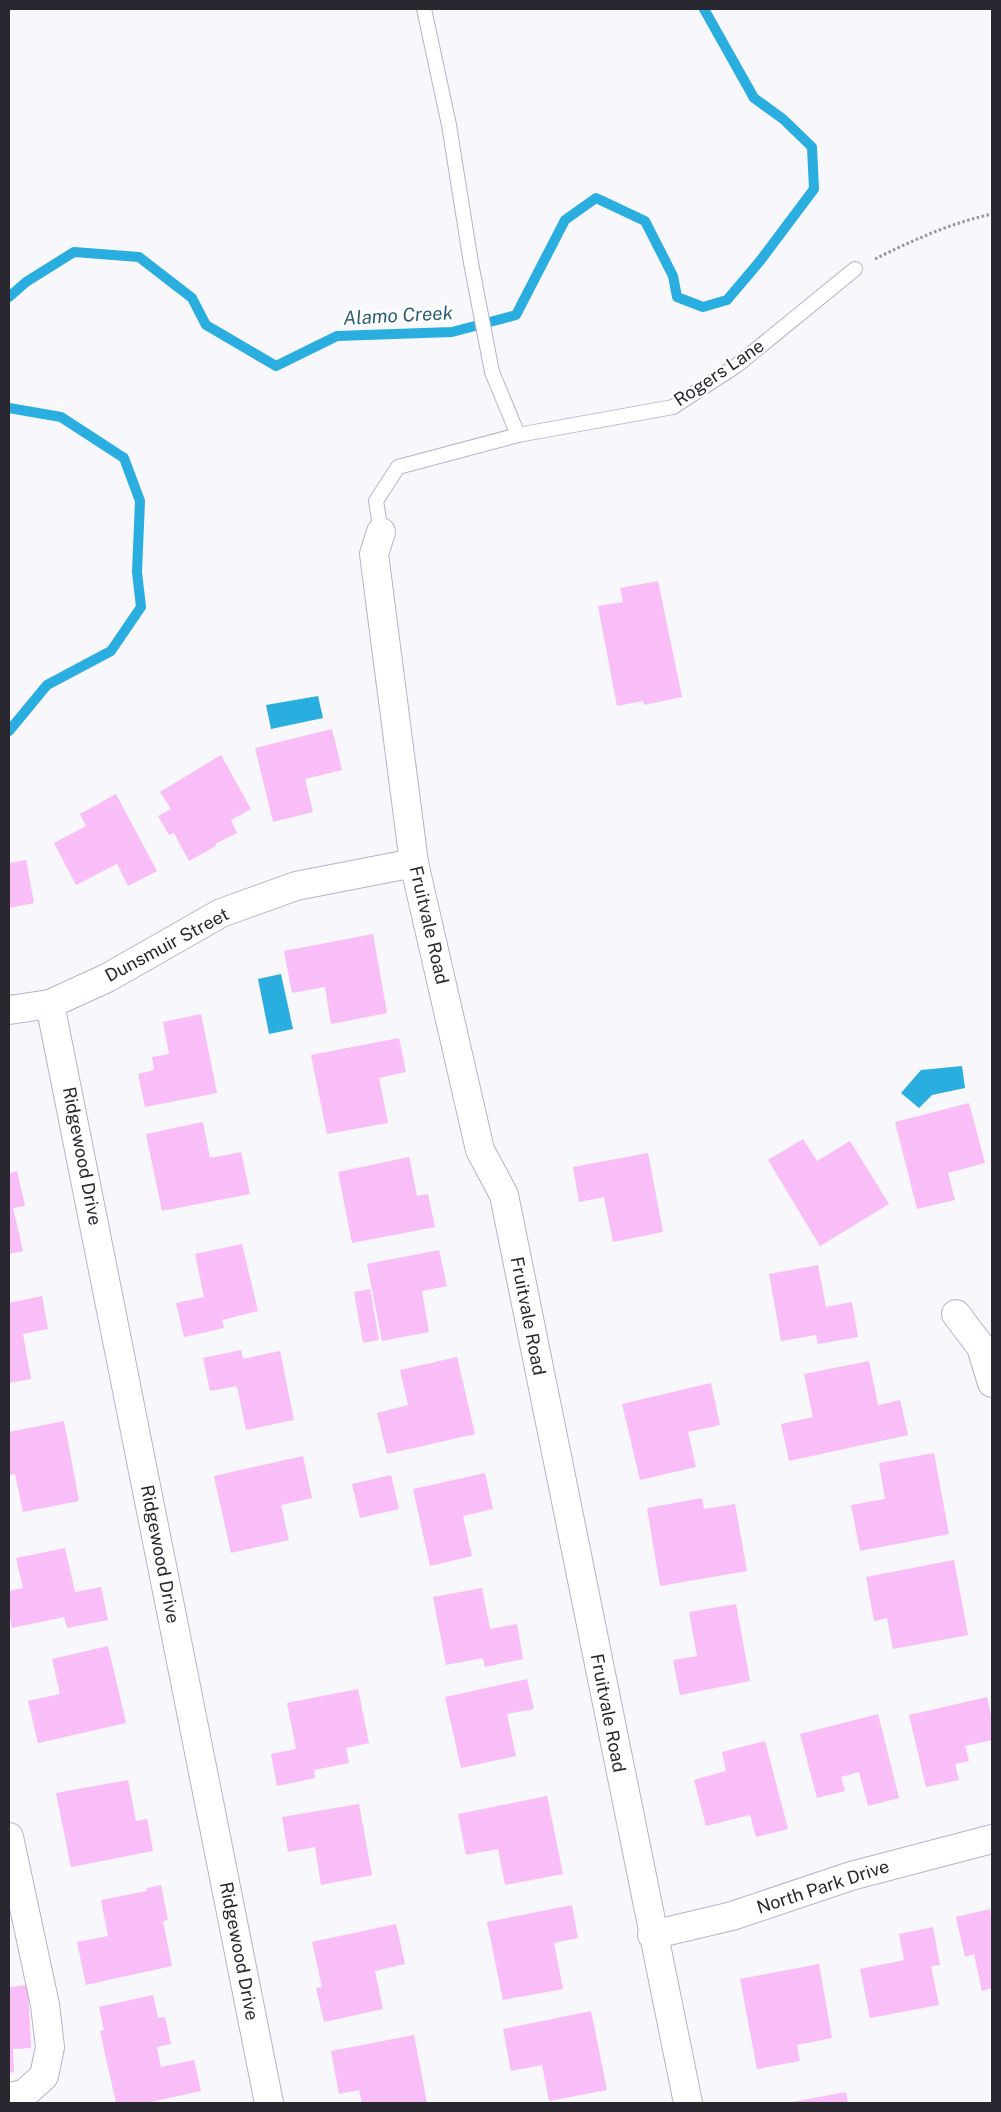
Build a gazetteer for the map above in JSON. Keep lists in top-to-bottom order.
{
  "streets": {
    "street": [
      "Fruitvale Road",
      "Dunsmuir Street",
      "Ridgewood Drive",
      "North Park Drive"
    ],
    "lane": ["Rogers Lane"]
  },
  "crossings": [
    ["Rogers Lane", "Fruitvale Road"],
    ["Fruitvale Road", "Dunsmuir Street"],
    ["Fruitvale Road", "North Park Drive"],
    ["Dunsmuir Street", "Ridgewood Drive"]
  ],
  "water": ["Alamo Creek"]
}
